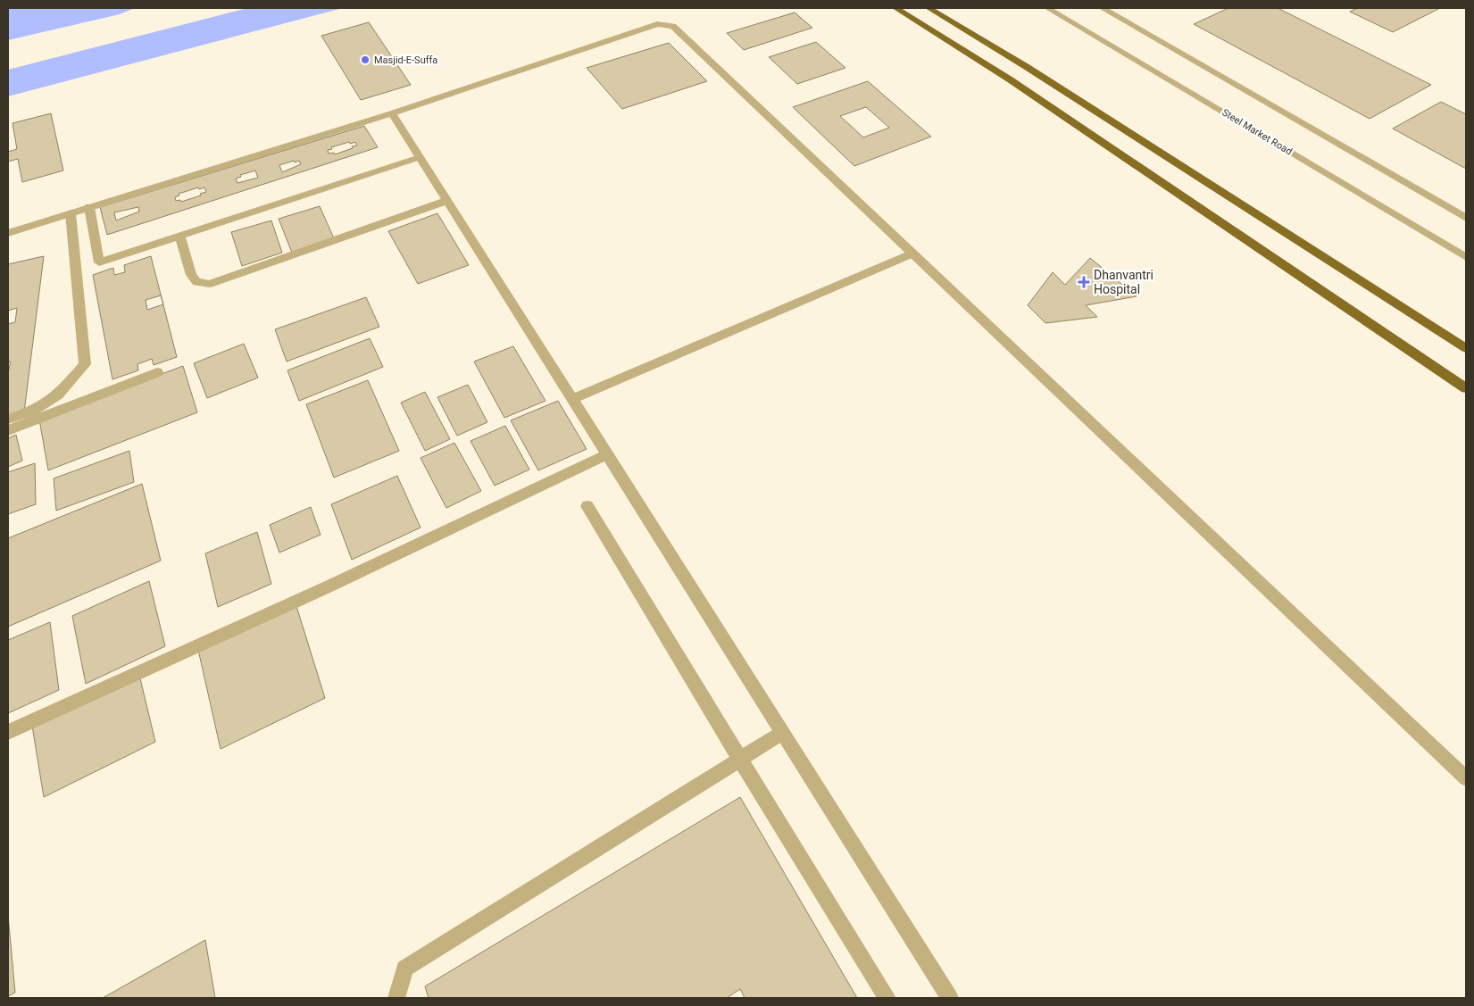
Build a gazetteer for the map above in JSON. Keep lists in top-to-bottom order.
{
  "streets": {
    "street": ["Steel Market Road"]
  },
  "places": {
    "other": ["Masjid-E-Suffa"],
    "health": ["Dhanvantri Hospital"]
  }
}
